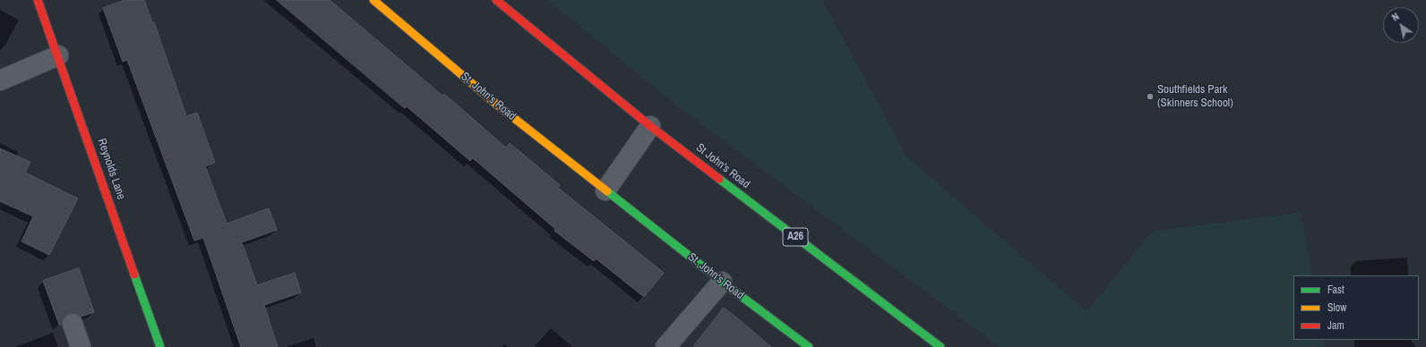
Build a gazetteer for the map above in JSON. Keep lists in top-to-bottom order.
{
  "streets": {
    "main road": [
      "St. John's Road",
      "St John's Road",
      "Reynolds Lane",
      "A26"
    ]
  },
  "places": ["Southfields Park (Skinners School)"],
  "legend": ["Fast", "Slow", "Jam"],
  "north": "top left"
}
